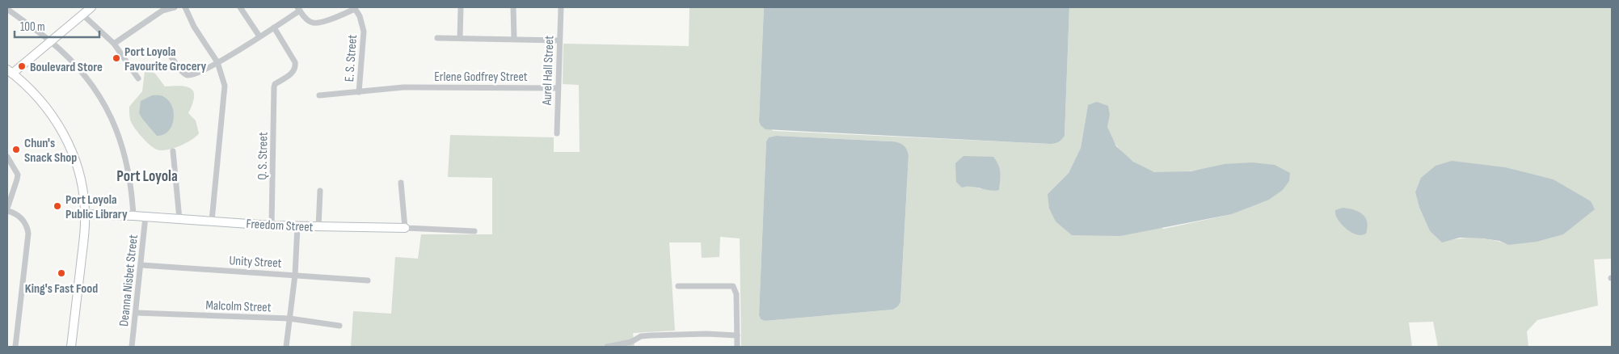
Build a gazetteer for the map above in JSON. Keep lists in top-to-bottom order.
{
  "streets": {
    "street": [
      "E. S. Street",
      "Aurel Hall Street",
      "Erlene Godfrey Street",
      "Q. S. Street",
      "Freedom Street",
      "Unity Street",
      "Deanna Nisbet Street",
      "Malcolm Street"
    ]
  },
  "crossings": [
    ["E. S. Street", "Erlene Godfrey Street"],
    ["Aurel Hall Street", "Erlene Godfrey Street"],
    ["Q. S. Street", "Freedom Street"],
    ["Freedom Street", "Deanna Nisbet Street"],
    ["Unity Street", "Deanna Nisbet Street"],
    ["Deanna Nisbet Street", "Malcolm Street"]
  ],
  "districts": ["Port Loyola"],
  "places": [
    "Port Loyola Favourite Grocery",
    "Boulevard Store",
    "Chun's Snack Shop",
    "Port Loyola Public Library",
    "King's Fast Food"
  ],
  "scale_bar": "100 m"
}
